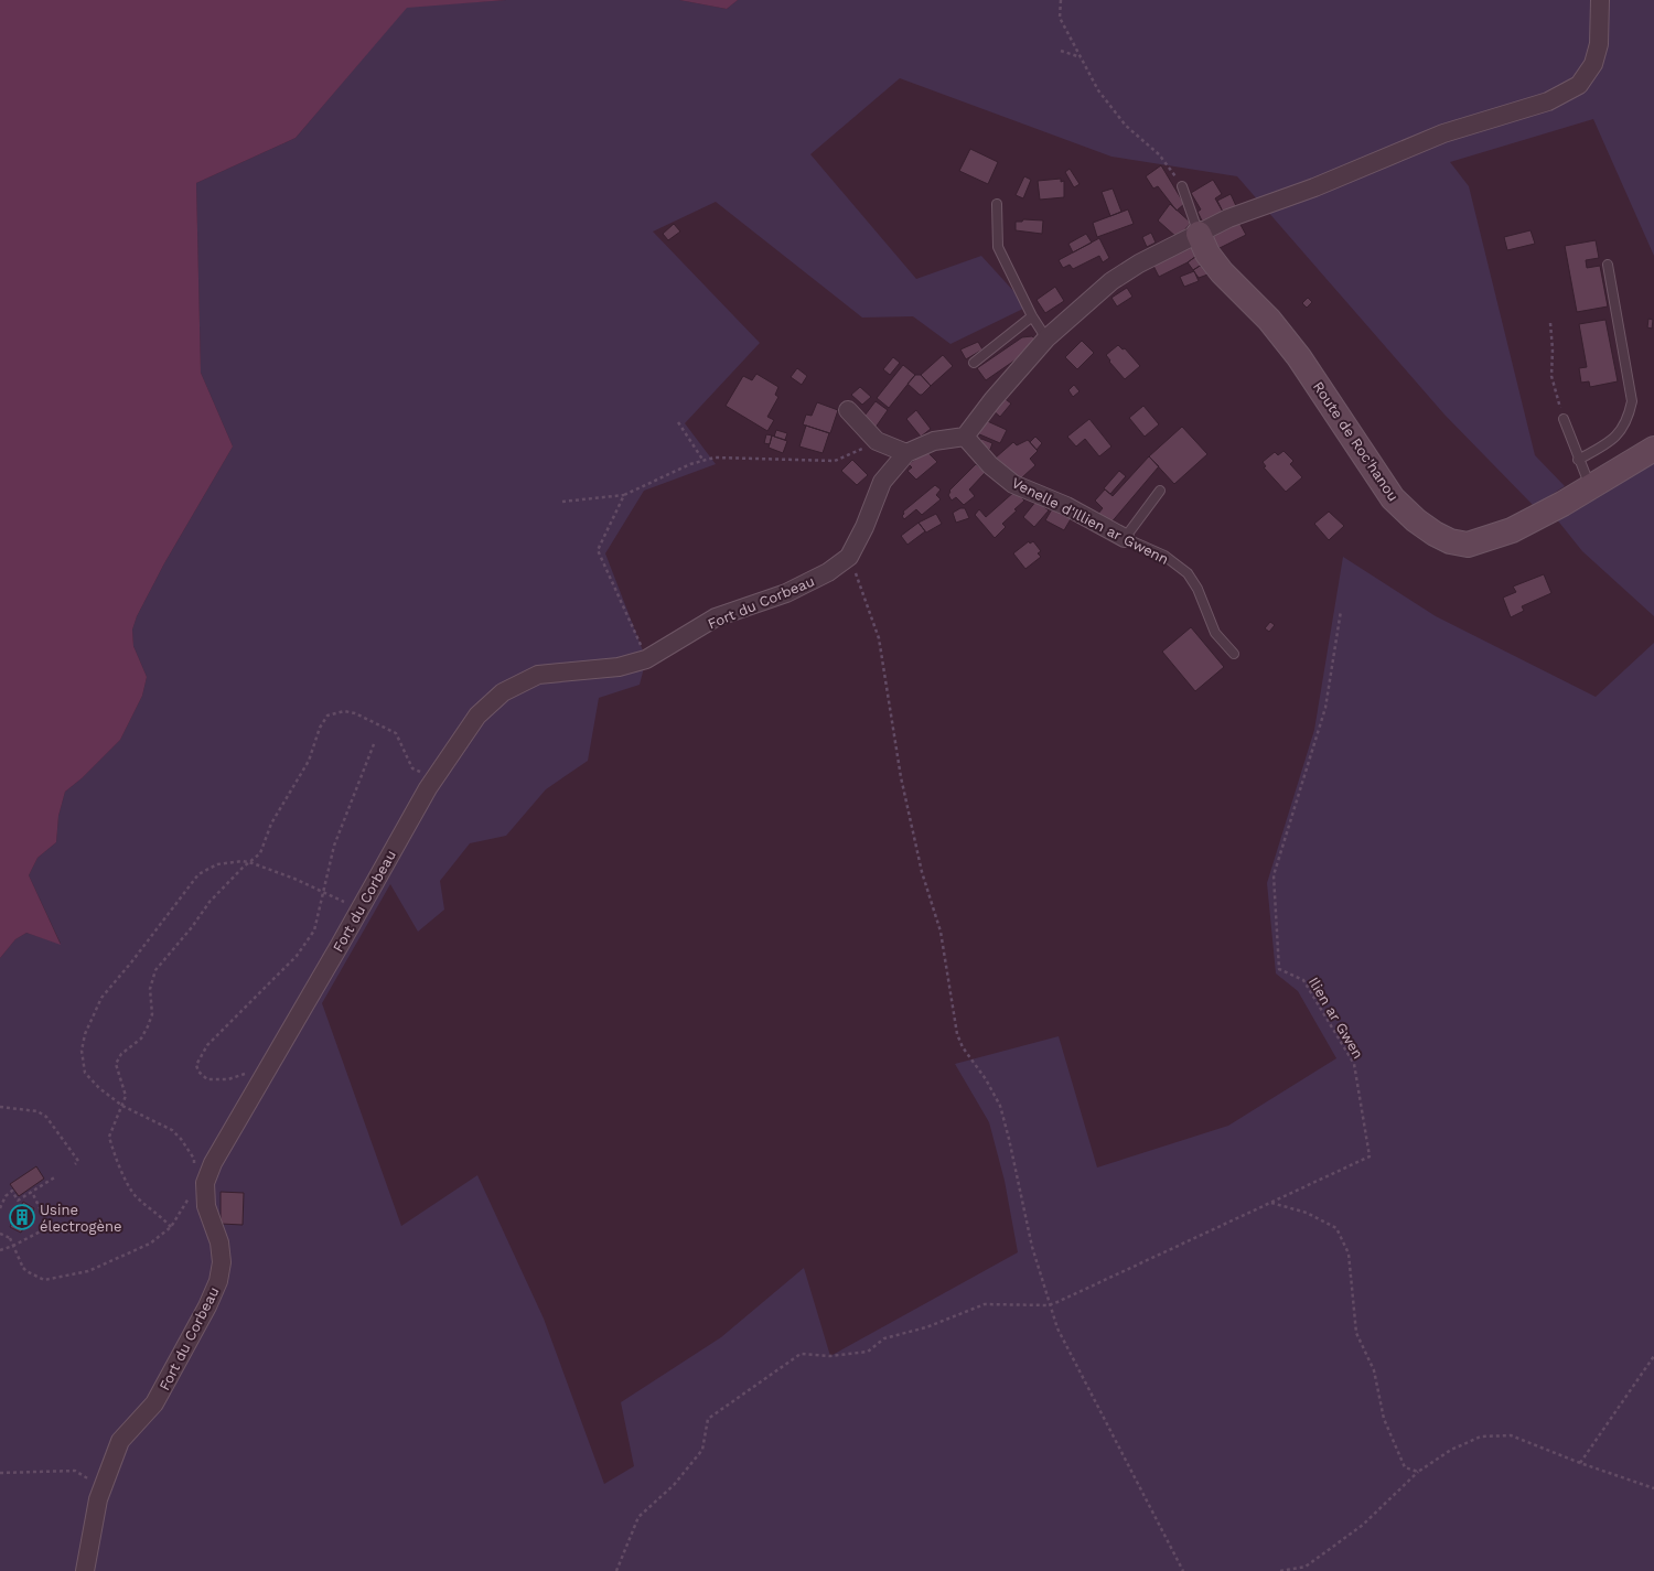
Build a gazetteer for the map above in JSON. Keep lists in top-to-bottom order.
{
  "streets": {
    "street": ["Route de Roc'hanou", "Venelle d'Illien ar Gwenn", "Fort du Corbeau"],
    "path": ["Ilien ar Gwen"]
  },
  "places": {
    "building": ["Usine électrogène"]
  }
}
